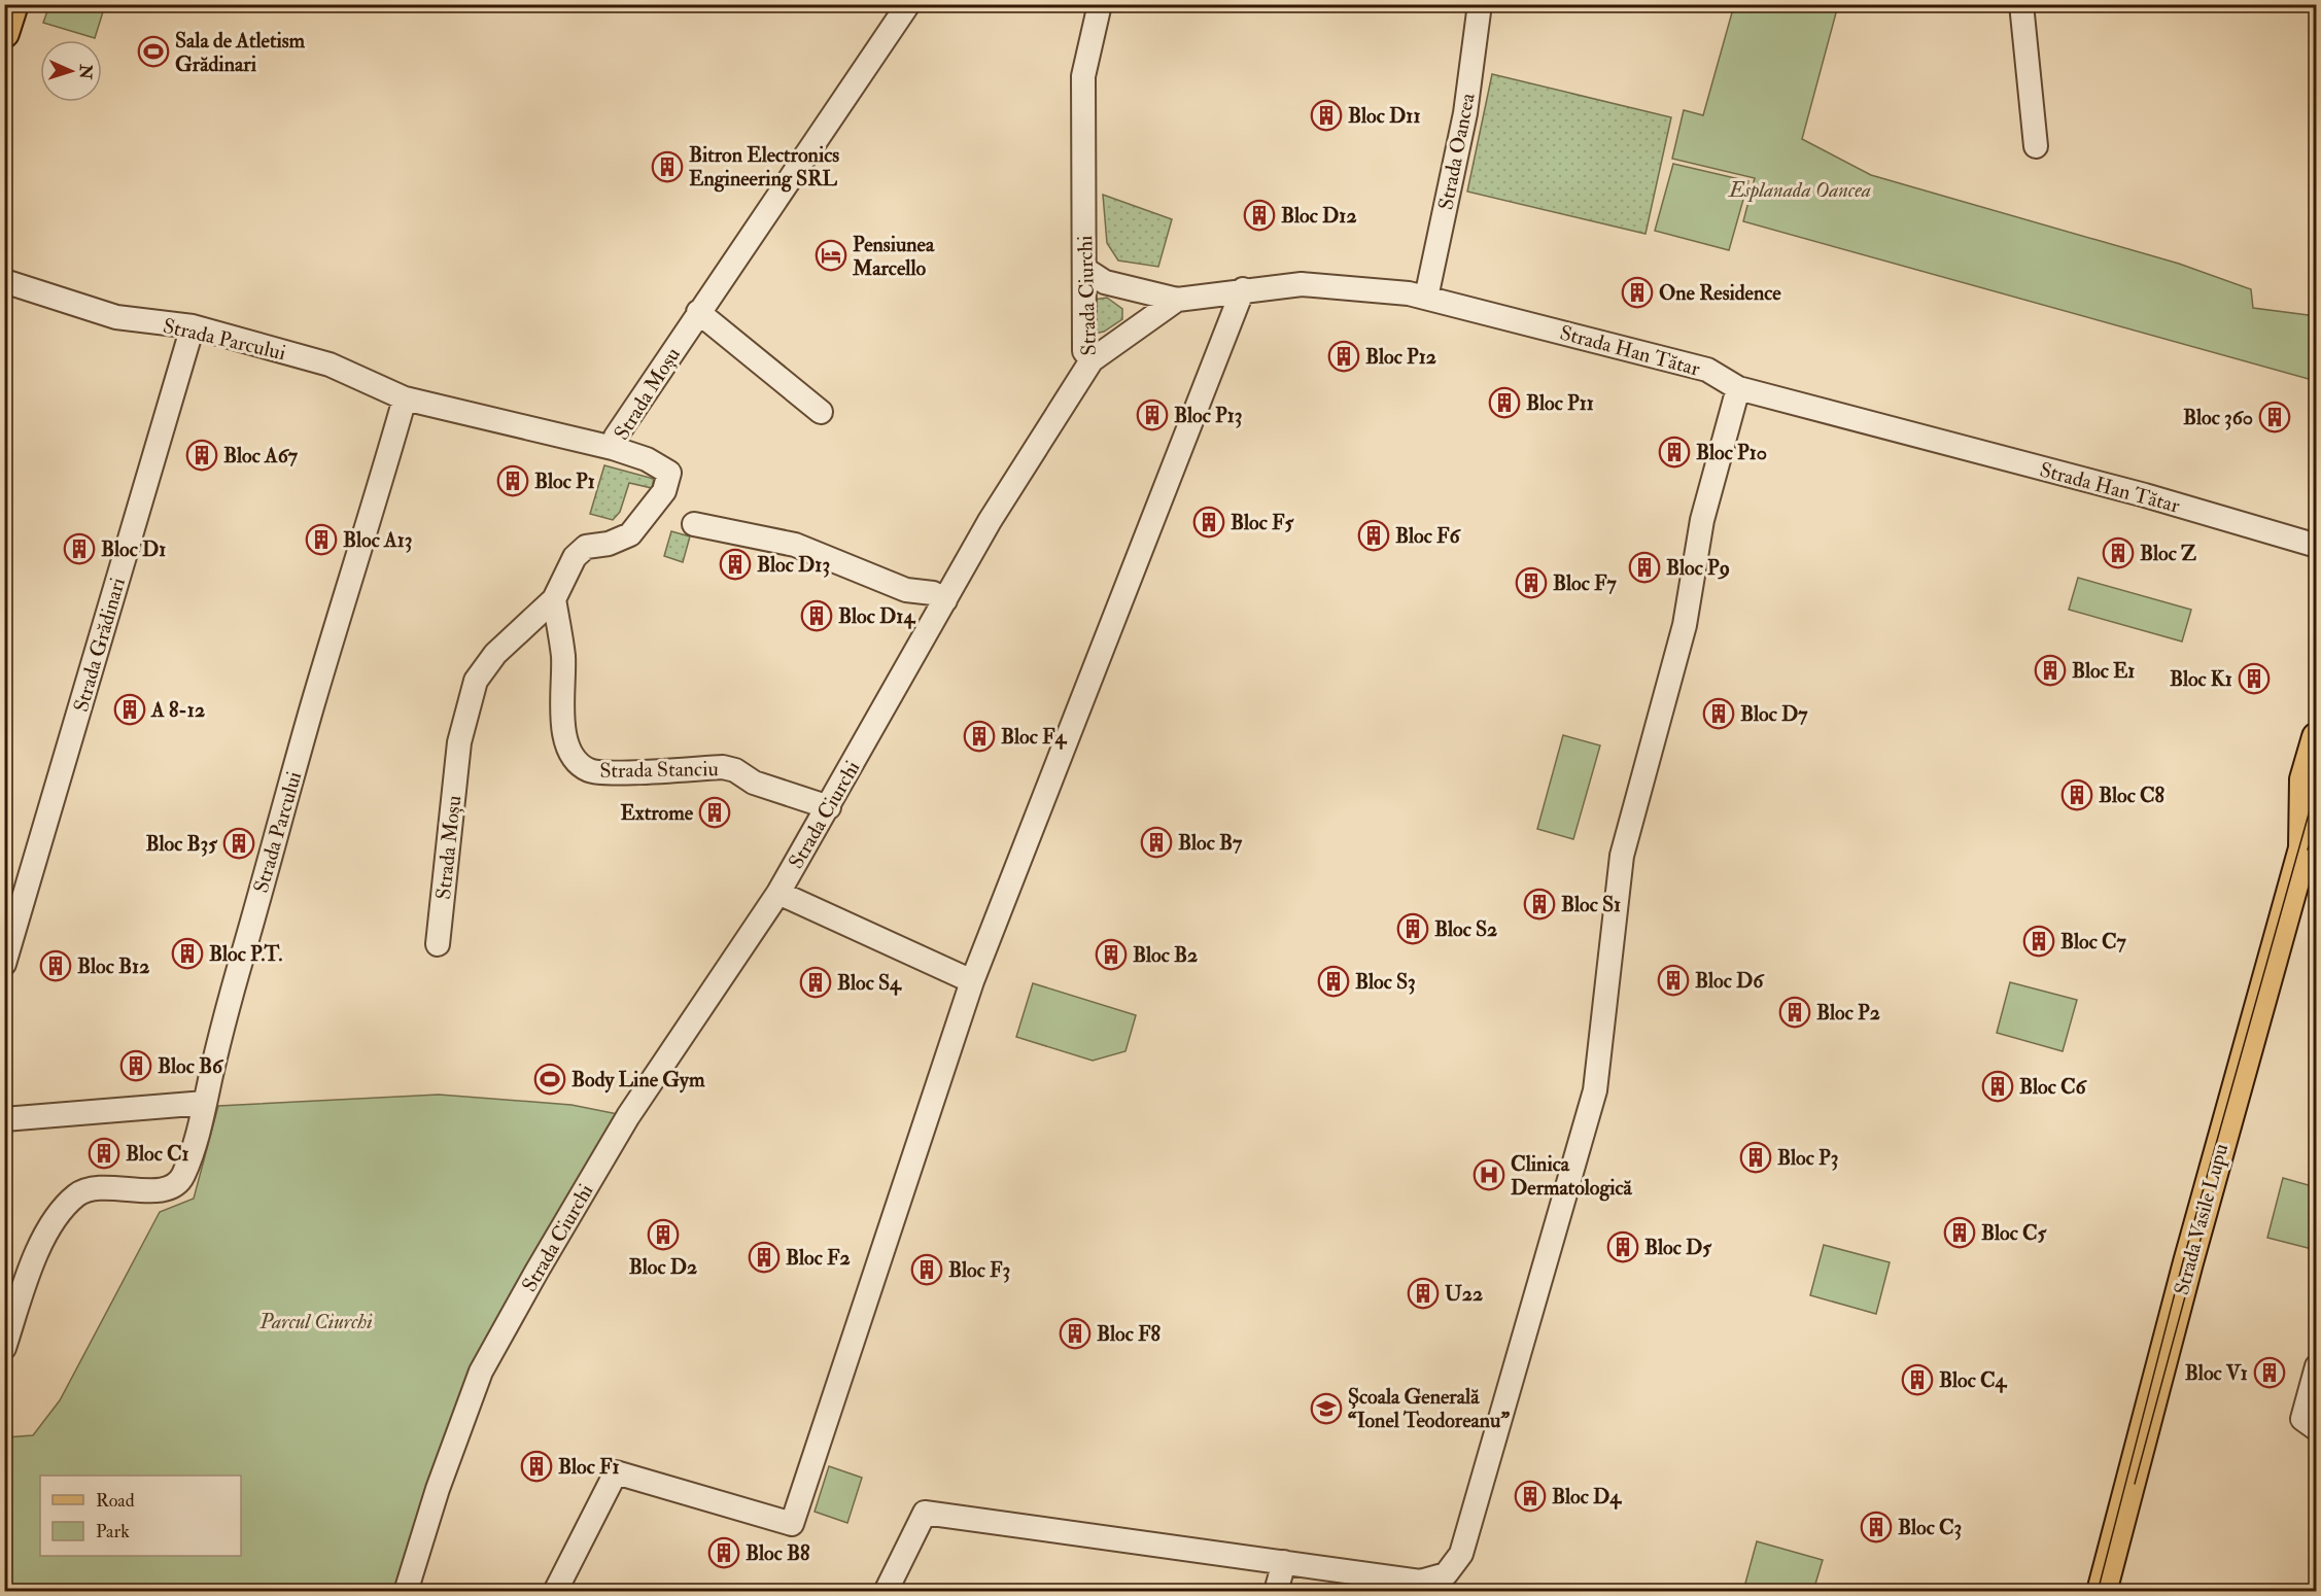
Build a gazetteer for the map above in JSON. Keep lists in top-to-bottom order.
{
  "streets": {
    "main road": ["Strada Vasile Lupu"],
    "street": [
      "Strada Oancea",
      "Strada Ciurchi",
      "Strada Parcului",
      "Strada Han Tătar",
      "Strada Moșu",
      "Strada Grădinari",
      "Strada Stanciu"
    ]
  },
  "crossings": [
    ["Strada Oancea", "Strada Han Tătar"],
    ["Strada Ciurchi", "Strada Han Tătar"],
    ["Strada Ciurchi", "Strada Stanciu"],
    ["Strada Parcului", "Strada Moșu"],
    ["Strada Parcului", "Strada Grădinari"],
    ["Strada Moșu", "Strada Stanciu"]
  ],
  "parks": ["Esplanada Oancea", "Parcul Ciurchi"],
  "places": {
    "sports": ["Sala de Atletism Grădinari", "Body Line Gym"],
    "building": [
      "Bloc D11",
      "Bitron Electronics Engineering SRL",
      "Bloc D12",
      "One Residence",
      "Bloc P12",
      "Bloc P11",
      "Bloc P13",
      "Bloc 360",
      "Bloc P10",
      "Bloc A67",
      "Bloc P1",
      "Bloc F5",
      "Bloc F6",
      "Bloc A13",
      "Bloc D1",
      "Bloc Z",
      "Bloc D13",
      "Bloc P9",
      "Bloc F7",
      "Bloc D14",
      "Bloc E1",
      "Bloc K1",
      "A 8-12",
      "Bloc D7",
      "Bloc F4",
      "Bloc C8",
      "Extrome",
      "Bloc B7",
      "Bloc B35",
      "Bloc S1",
      "Bloc S2",
      "Bloc C7",
      "Bloc P.T.",
      "Bloc B2",
      "Bloc B12",
      "Bloc D6",
      "Bloc S3",
      "Bloc S4",
      "Bloc P2",
      "Bloc B6",
      "Bloc C6",
      "Bloc C1",
      "Bloc P3",
      "Bloc C5",
      "Bloc D2",
      "Bloc D5",
      "Bloc F2",
      "Bloc F3",
      "U22",
      "Bloc F8",
      "Bloc V1",
      "Bloc C4",
      "Bloc F1",
      "Bloc D4",
      "Bloc C3",
      "Bloc B8"
    ],
    "hotel": ["Pensiunea Marcello"],
    "hospital": ["Clinica Dermatologică"],
    "school or university": ["Școala Generală “Ionel Teodoreanu”"]
  },
  "legend": ["Road", "Park"],
  "north": "right"
}
